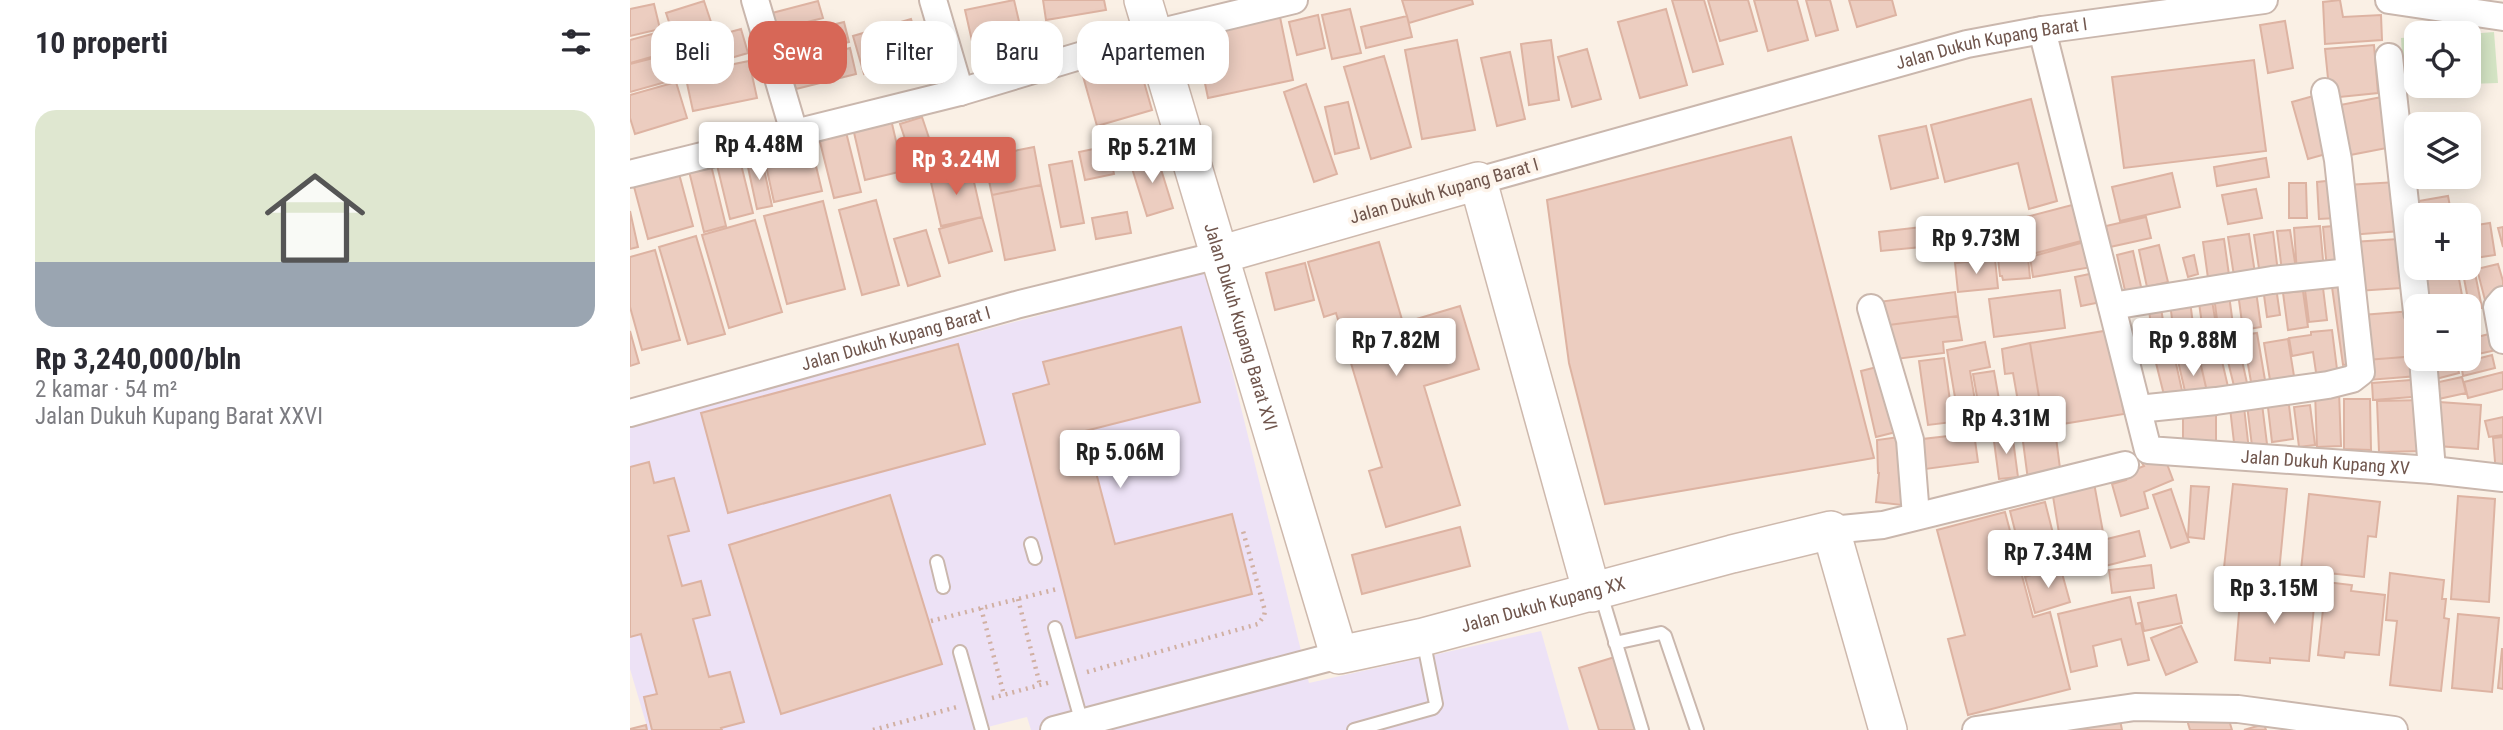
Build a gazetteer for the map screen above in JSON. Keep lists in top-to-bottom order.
{
  "streets": {
    "street": [
      "Jalan Dukuh Kupang Barat I",
      "Jalan Dukuh Kupang Barat XVI",
      "Jalan Dukuh Kupang XV",
      "Jalan Dukuh Kupang XX"
    ]
  },
  "crossings": [
    ["Jalan Dukuh Kupang Barat I", "Jalan Dukuh Kupang Barat XVI"],
    ["Jalan Dukuh Kupang Barat XVI", "Jalan Dukuh Kupang XX"]
  ],
  "page": {
    "heading": "10 properti",
    "map_buttons": ["+", "−"],
    "chip": [
      "Beli",
      "Sewa",
      "Filter",
      "Baru",
      "Apartemen"
    ],
    "list": [
      {
        "name": "Rp 3,240,000/bln",
        "note": "2 kamar · 54 m² · Jalan Dukuh Kupang Barat XXVI"
      }
    ],
    "price": [
      "Rp 4.48M",
      "Rp 5.21M",
      "Rp 3.24M",
      "Rp 9.73M",
      "Rp 7.82M",
      "Rp 9.88M",
      "Rp 4.31M",
      "Rp 5.06M",
      "Rp 7.34M",
      "Rp 3.15M"
    ]
  }
}
